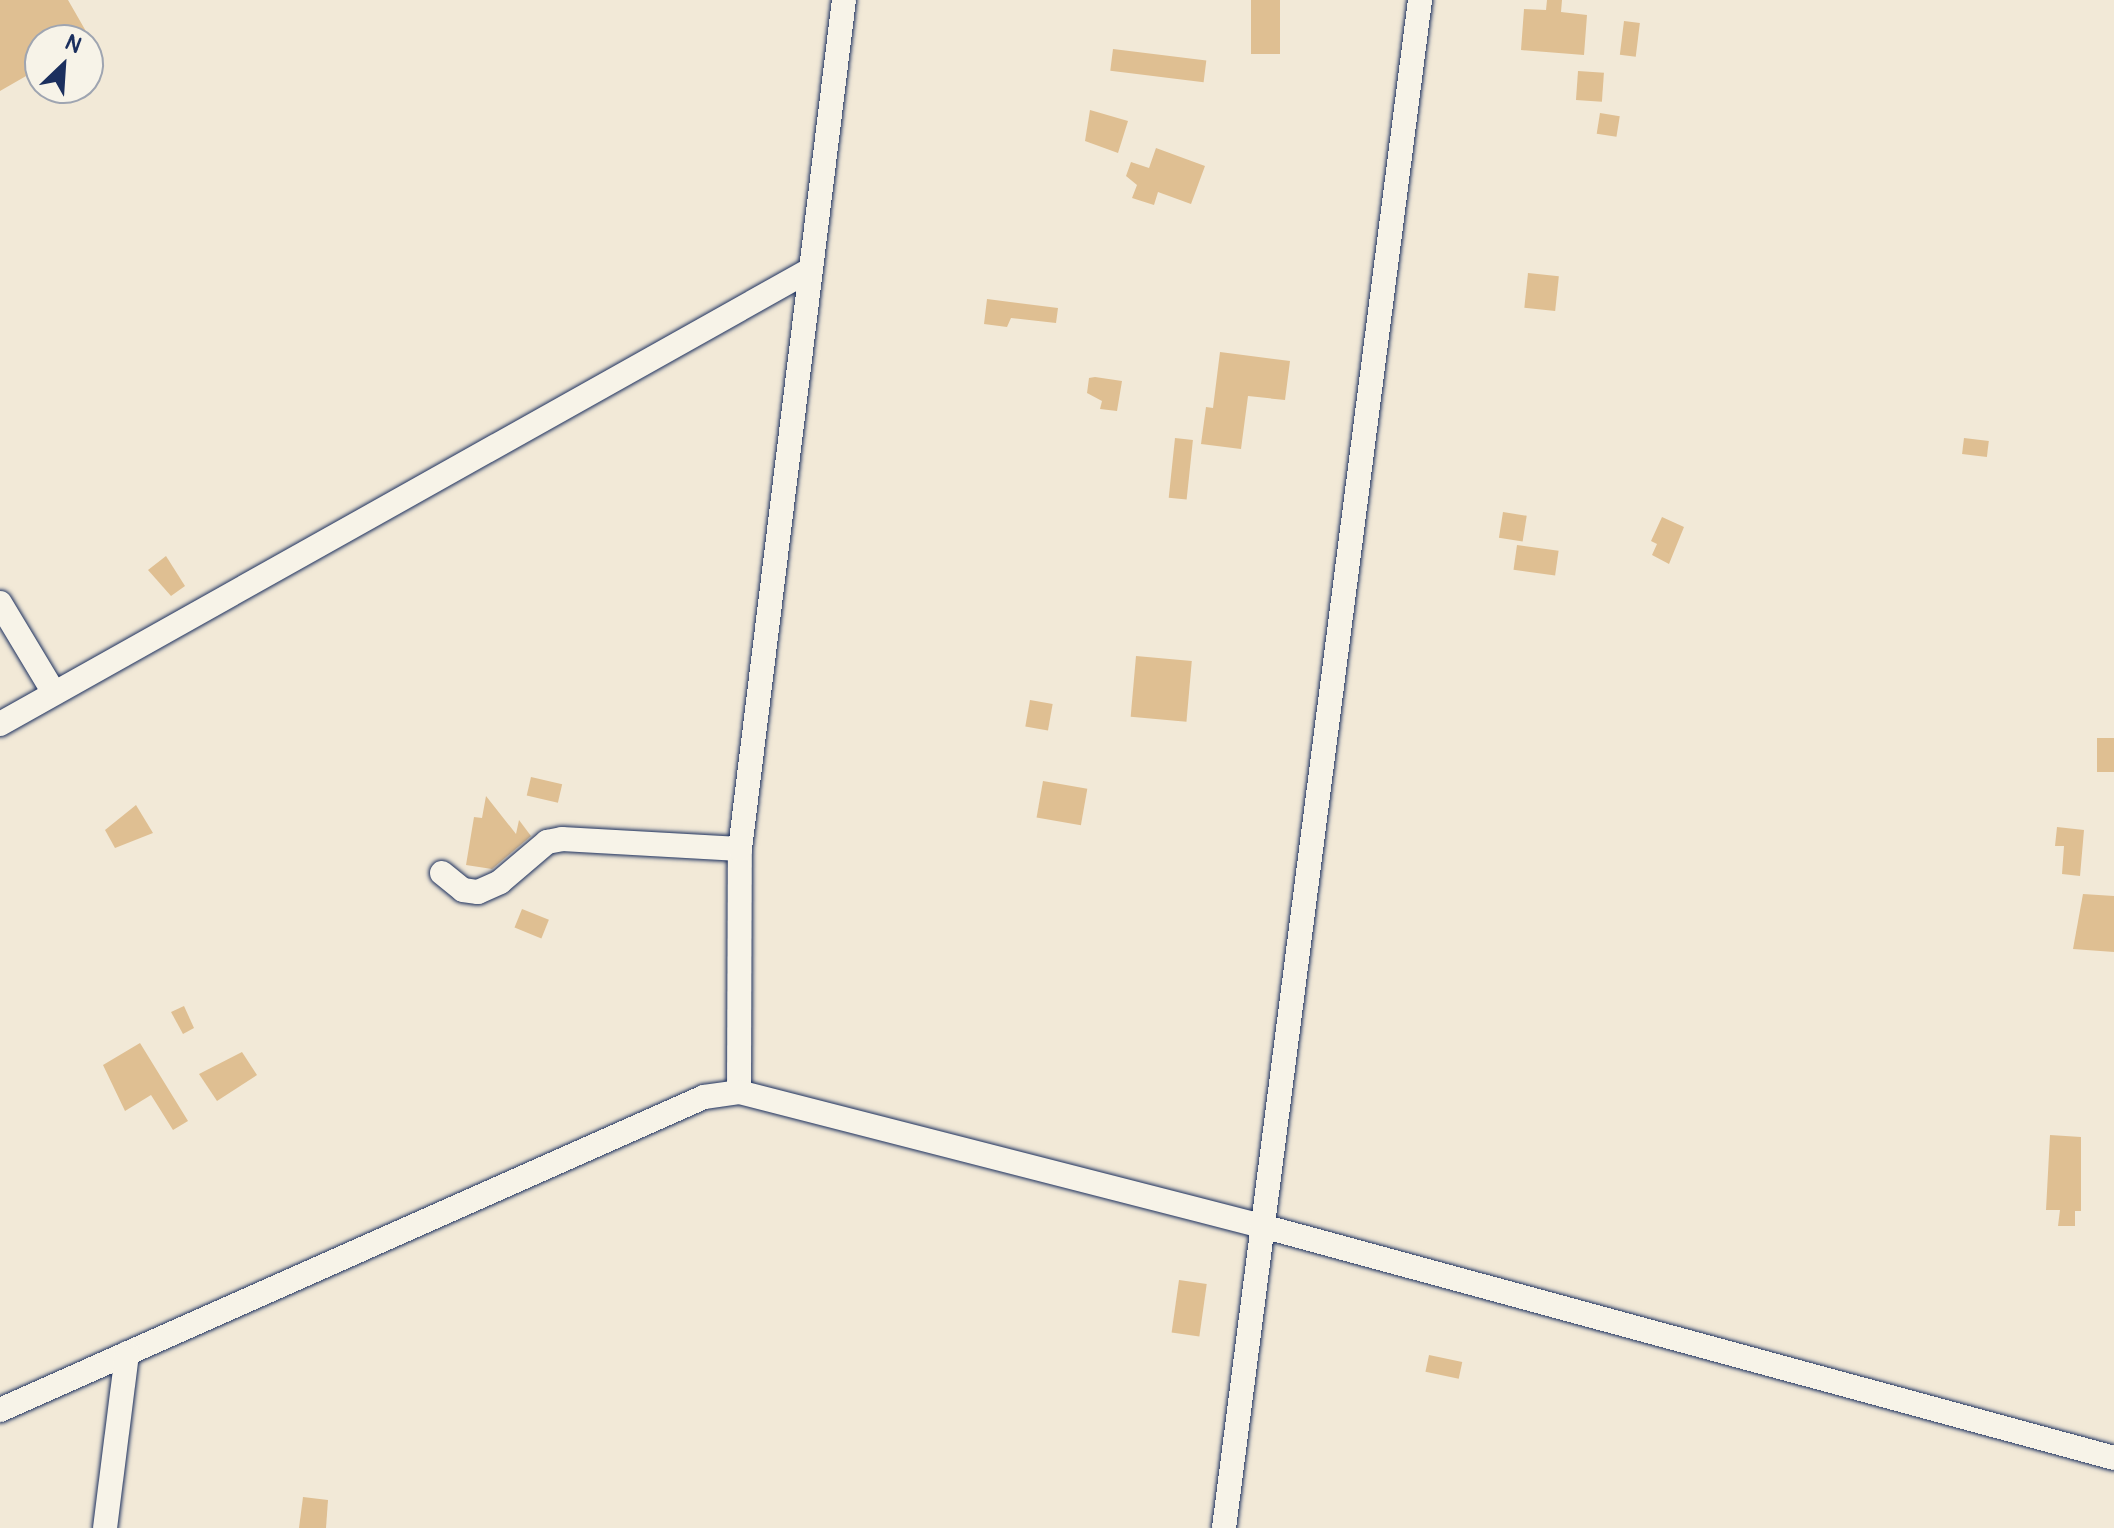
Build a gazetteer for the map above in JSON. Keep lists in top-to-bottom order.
{
  "north": "top right"
}
